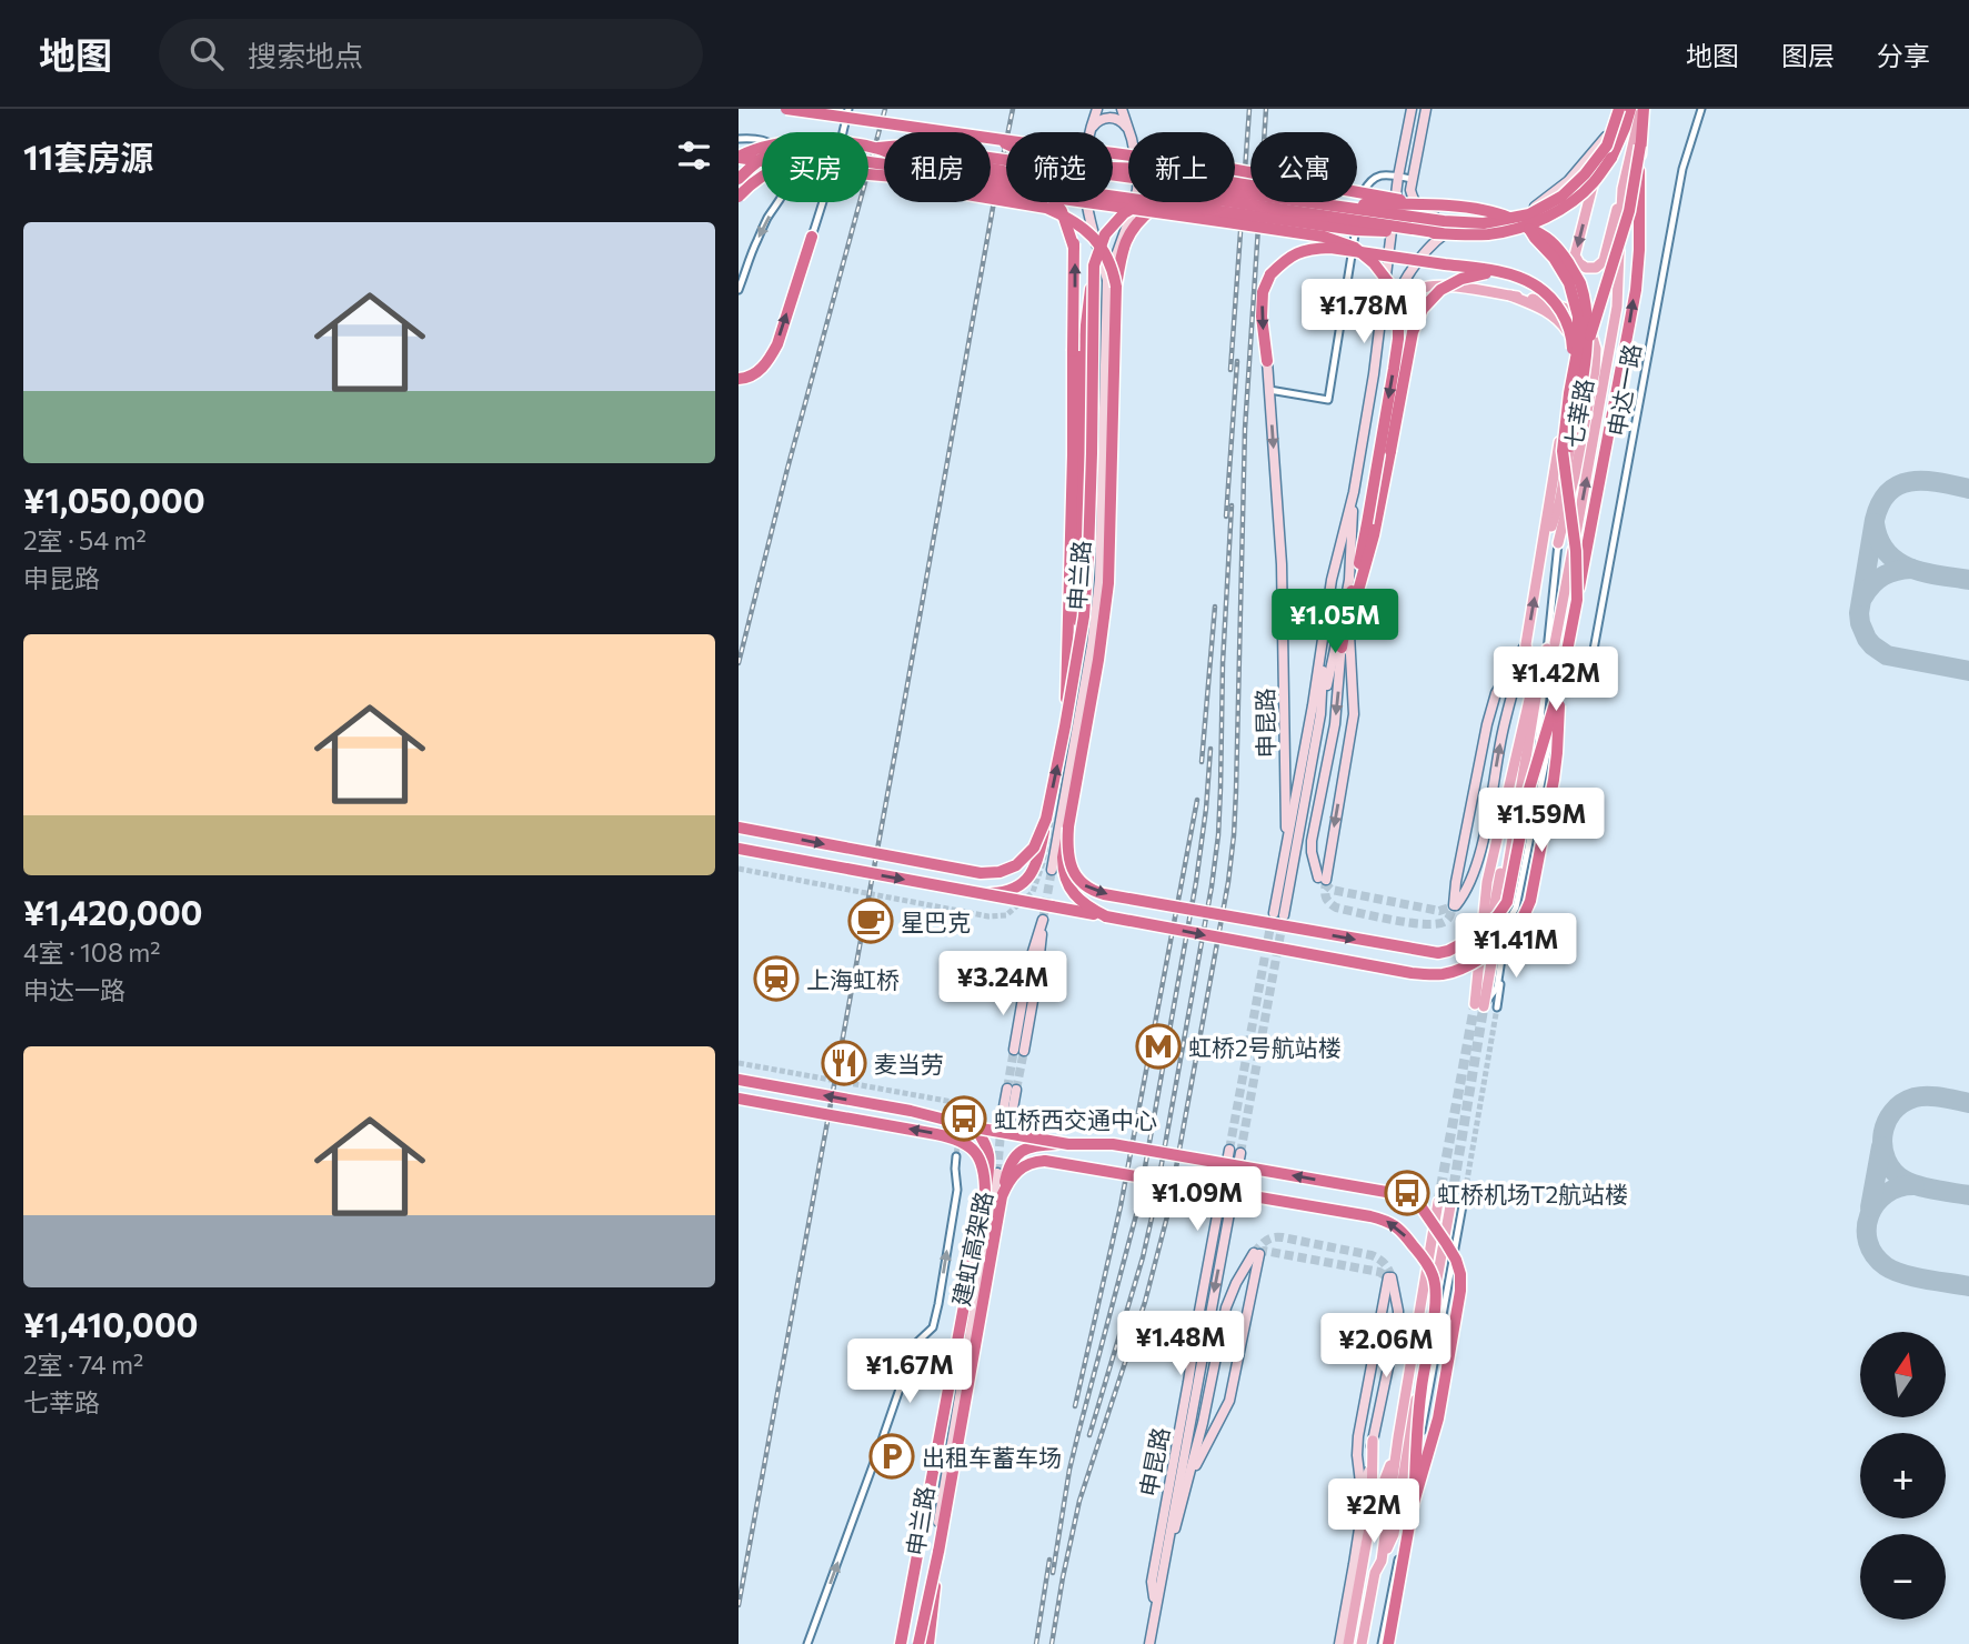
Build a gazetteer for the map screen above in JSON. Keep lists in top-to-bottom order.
{
  "streets": {
    "highway": ["建虹高架路"],
    "main road": ["七莘路", "申兰路", "申昆路"],
    "street": ["申达一路"]
  },
  "places": {
    "cafe": ["星巴克"],
    "station": ["上海虹桥"],
    "metro station": ["虹桥2号航站楼"],
    "restaurant": ["麦当劳"],
    "bus stop": ["虹桥西交通中心", "虹桥机场T2航站楼"],
    "parking": ["出租车蓄车场"]
  },
  "north": "top",
  "page": {
    "header": "地图",
    "search": "搜索地点",
    "nav": ["地图", "图层", "分享"],
    "heading": "11套房源",
    "chip": [
      "买房",
      "租房",
      "筛选",
      "新上",
      "公寓"
    ],
    "list": [
      {
        "name": "¥1,050,000",
        "note": "2室 · 54 m² · 申昆路"
      },
      {
        "name": "¥1,420,000",
        "note": "4室 · 108 m² · 申达一路"
      },
      {
        "name": "¥1,410,000",
        "note": "2室 · 74 m² · 七莘路"
      }
    ],
    "price": [
      "¥1.78M",
      "¥1.05M",
      "¥1.42M",
      "¥1.59M",
      "¥1.41M",
      "¥3.24M",
      "¥1.09M",
      "¥1.48M",
      "¥2.06M",
      "¥1.67M",
      "¥2M"
    ],
    "map_buttons": ["+", "−"]
  }
}
